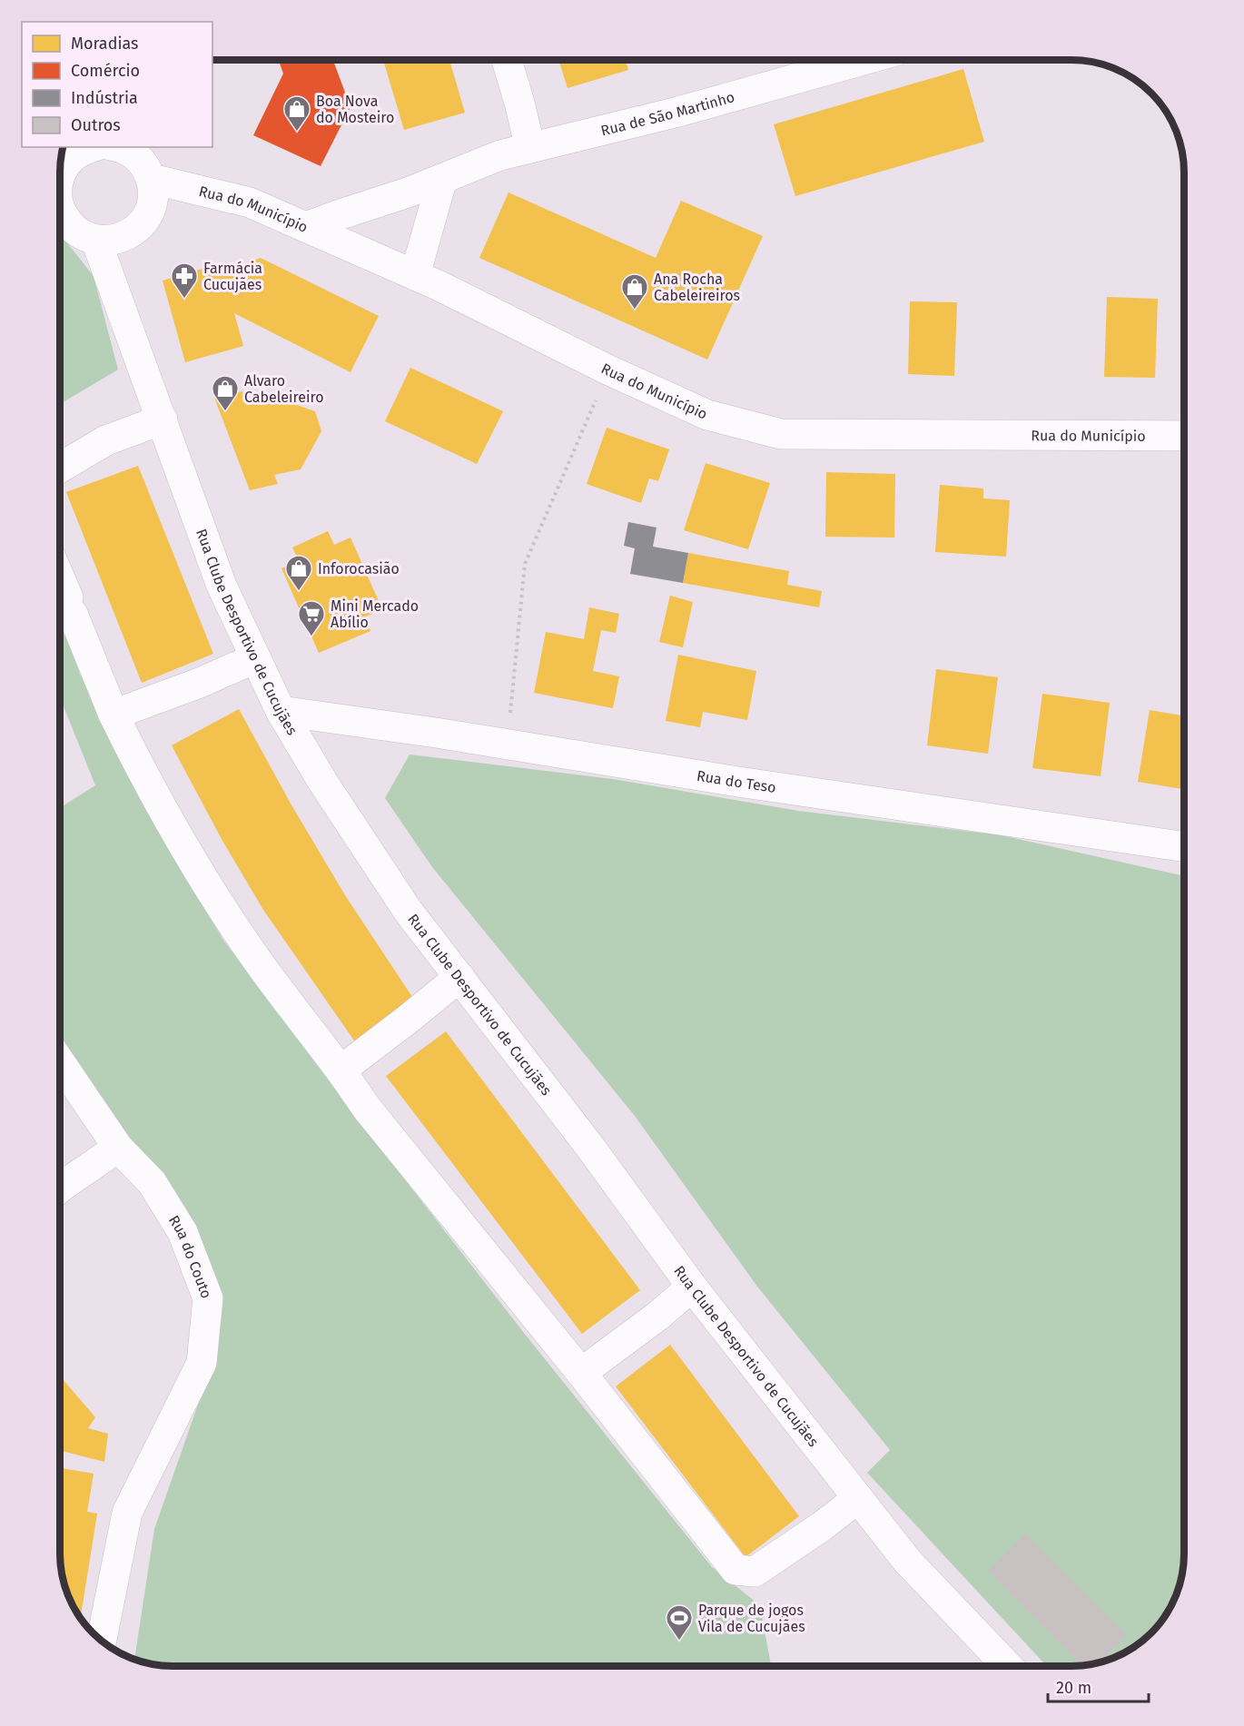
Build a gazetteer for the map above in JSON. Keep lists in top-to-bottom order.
{
  "streets": {
    "street": [
      "Rua de São Martinho",
      "Rua do Município",
      "Rua Clube Desportivo de Cucujães",
      "Rua do Teso",
      "Rua do Couto"
    ]
  },
  "crossings": [
    ["Rua de São Martinho", "Rua do Município"],
    ["Rua Clube Desportivo de Cucujães", "Rua do Teso"]
  ],
  "places": {
    "shop": [
      "Boa Nova do Mosteiro",
      "Ana Rocha Cabeleireiros",
      "Alvaro Cabeleireiro",
      "Inforocasião"
    ],
    "pharmacy": ["Farmácia Cucujães"],
    "supermarket": ["Mini Mercado Abílio"],
    "sports": ["Parque de jogos Vila de Cucujães"]
  },
  "legend": [
    "Moradias",
    "Comércio",
    "Indústria",
    "Outros"
  ],
  "scale_bar": "20 m"
}
